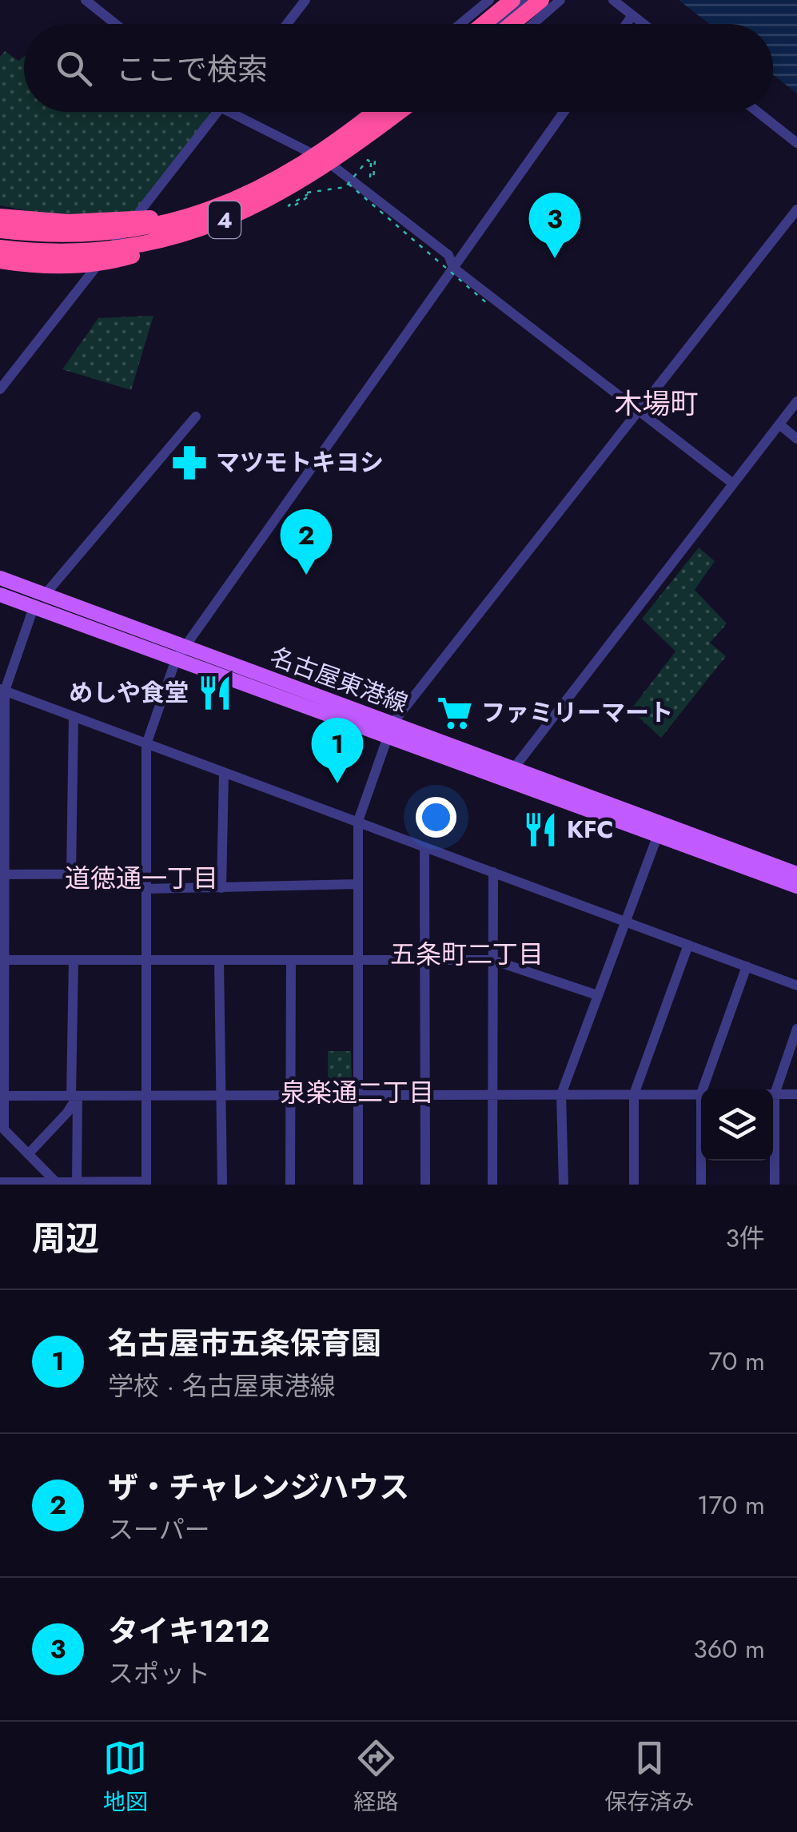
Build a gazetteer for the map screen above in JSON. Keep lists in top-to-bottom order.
{
  "streets": {
    "highway": ["4"],
    "main road": ["名古屋東港線"]
  },
  "districts": [
    "木場町",
    "道徳通一丁目",
    "五条町二丁目",
    "泉楽通二丁目"
  ],
  "places": {
    "pharmacy": ["マツモトキヨシ"],
    "restaurant": ["めしや食堂", "KFC"],
    "supermarket": ["ファミリーマート"]
  },
  "page": {
    "search": "ここで検索",
    "pins": ["3", "2", "1"],
    "heading": ["周辺", "3件"],
    "list": [
      {
        "mark": "1",
        "name": "名古屋市五条保育園",
        "note": "学校 · 名古屋東港線",
        "value": "70 m"
      },
      {
        "mark": "2",
        "name": "ザ・チャレンジハウス",
        "note": "スーパー",
        "value": "170 m"
      },
      {
        "mark": "3",
        "name": "タイキ1212",
        "note": "スポット",
        "value": "360 m"
      }
    ],
    "nav": ["地図", "経路", "保存済み"]
  }
}
